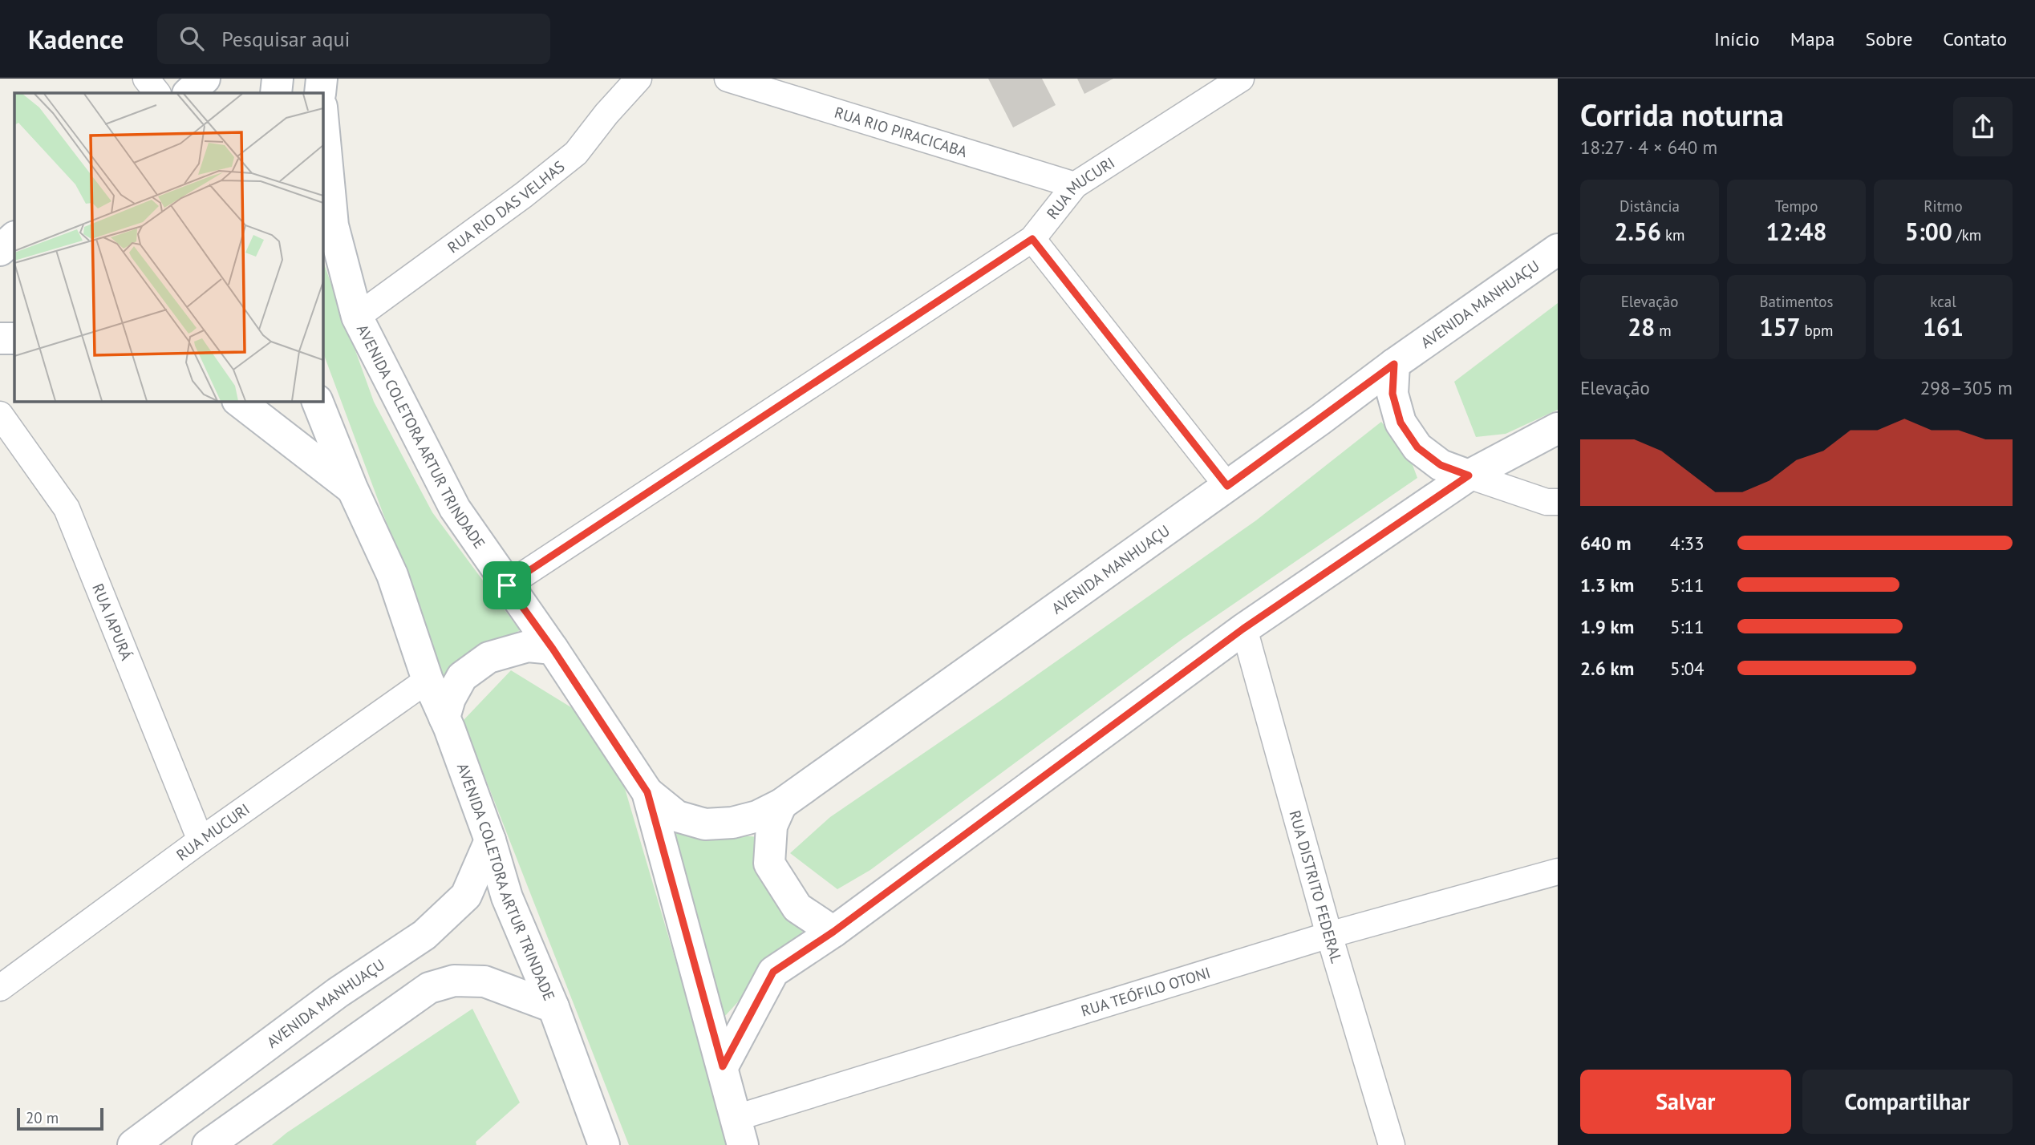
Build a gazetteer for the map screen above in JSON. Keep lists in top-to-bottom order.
{
  "streets": {
    "main road": ["AVENIDA MANHUAÇU", "AVENIDA COLETORA ARTUR TRINDADE"],
    "street": [
      "RUA RIO PIRACICABA",
      "RUA MUCURI",
      "RUA RIO DAS VELHAS",
      "RUA IAPURÁ",
      "RUA DISTRITO FEDERAL",
      "RUA TEÓFILO OTONI"
    ]
  },
  "crossings": [
    ["RUA RIO PIRACICABA", "RUA MUCURI"],
    ["RUA MUCURI", "AVENIDA COLETORA ARTUR TRINDADE"],
    ["RUA MUCURI", "RUA IAPURÁ"],
    ["RUA RIO DAS VELHAS", "AVENIDA COLETORA ARTUR TRINDADE"],
    ["AVENIDA MANHUAÇU", "AVENIDA COLETORA ARTUR TRINDADE"],
    ["AVENIDA COLETORA ARTUR TRINDADE", "RUA TEÓFILO OTONI"],
    ["RUA DISTRITO FEDERAL", "RUA TEÓFILO OTONI"]
  ],
  "scale_bar": "20 m",
  "page": {
    "header": "Kadence",
    "search": "Pesquisar aqui",
    "nav": [
      "Início",
      "Mapa",
      "Sobre",
      "Contato"
    ],
    "heading": ["Corrida noturna", "18:27 · 4 × 640 m"],
    "stats": [
      ["Distância", "2.56 km"],
      ["Tempo", "12:48"],
      ["Ritmo", "5:00 /km"],
      ["Elevação", "28 m"],
      ["Batimentos", "157 bpm"],
      ["kcal", "161"]
    ],
    "chart": ["Elevação", "298–305 m"],
    "list": [
      {
        "name": "640 m",
        "note": "4:33"
      },
      {
        "name": "1.3 km",
        "note": "5:11"
      },
      {
        "name": "1.9 km",
        "note": "5:11"
      },
      {
        "name": "2.6 km",
        "note": "5:04"
      }
    ],
    "buttons": ["Salvar", "Compartilhar"],
    "scale": "20 m"
  }
}
